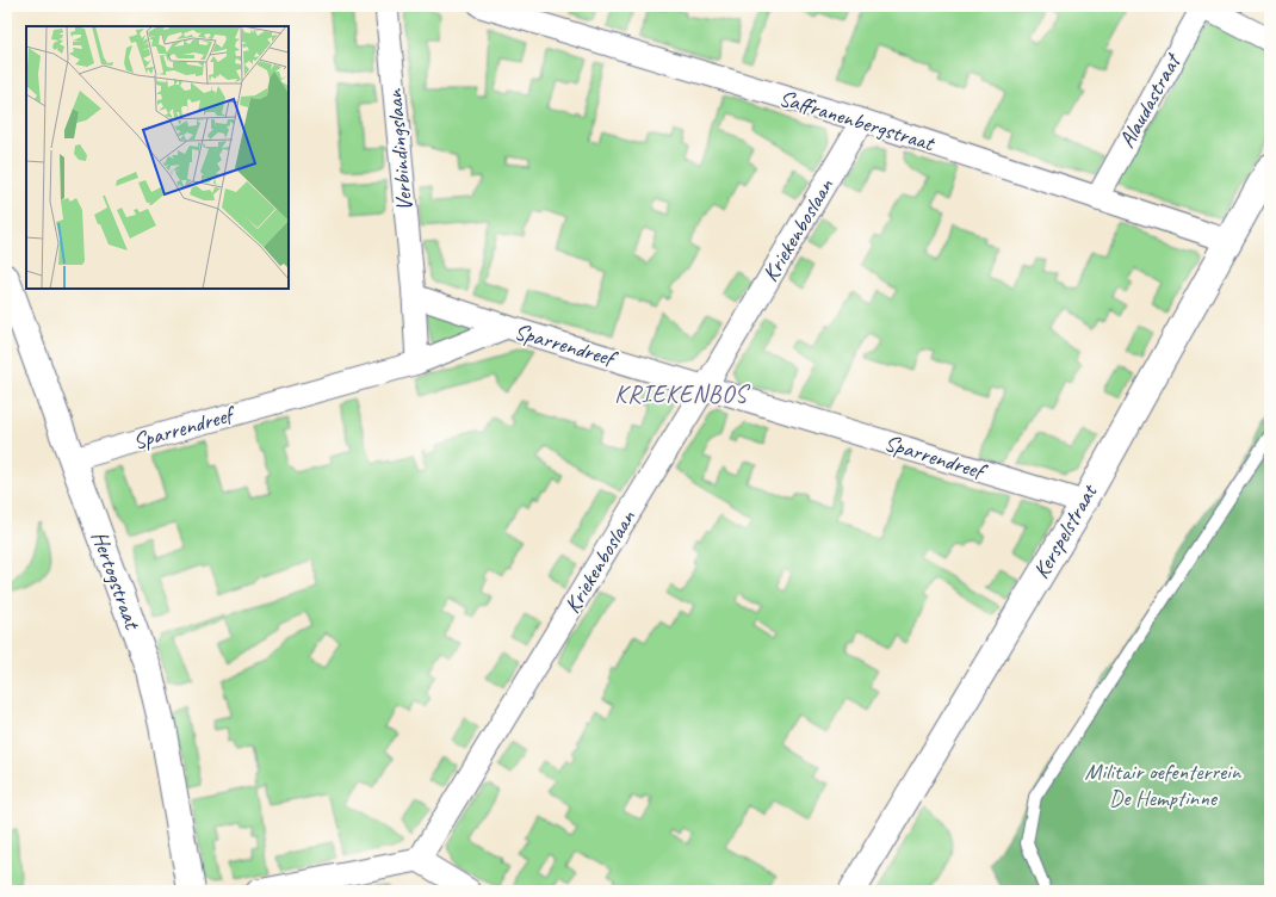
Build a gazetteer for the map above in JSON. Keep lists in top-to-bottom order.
{
  "streets": {
    "street": [
      "Alaudastraat",
      "Saffranenbergstraat",
      "Verbindingslaan",
      "Kriekenboslaan",
      "Sparrendreef",
      "Kerspelstraat",
      "Hertogstraat"
    ]
  },
  "crossings": [
    ["Alaudastraat", "Saffranenbergstraat"],
    ["Saffranenbergstraat", "Kriekenboslaan"],
    ["Saffranenbergstraat", "Kerspelstraat"],
    ["Verbindingslaan", "Sparrendreef"],
    ["Kriekenboslaan", "Sparrendreef"],
    ["Sparrendreef", "Kerspelstraat"],
    ["Sparrendreef", "Hertogstraat"]
  ],
  "districts": ["KRIEKENBOS"],
  "parks": ["Militair oefenterrein De Hemptinne"]
}
